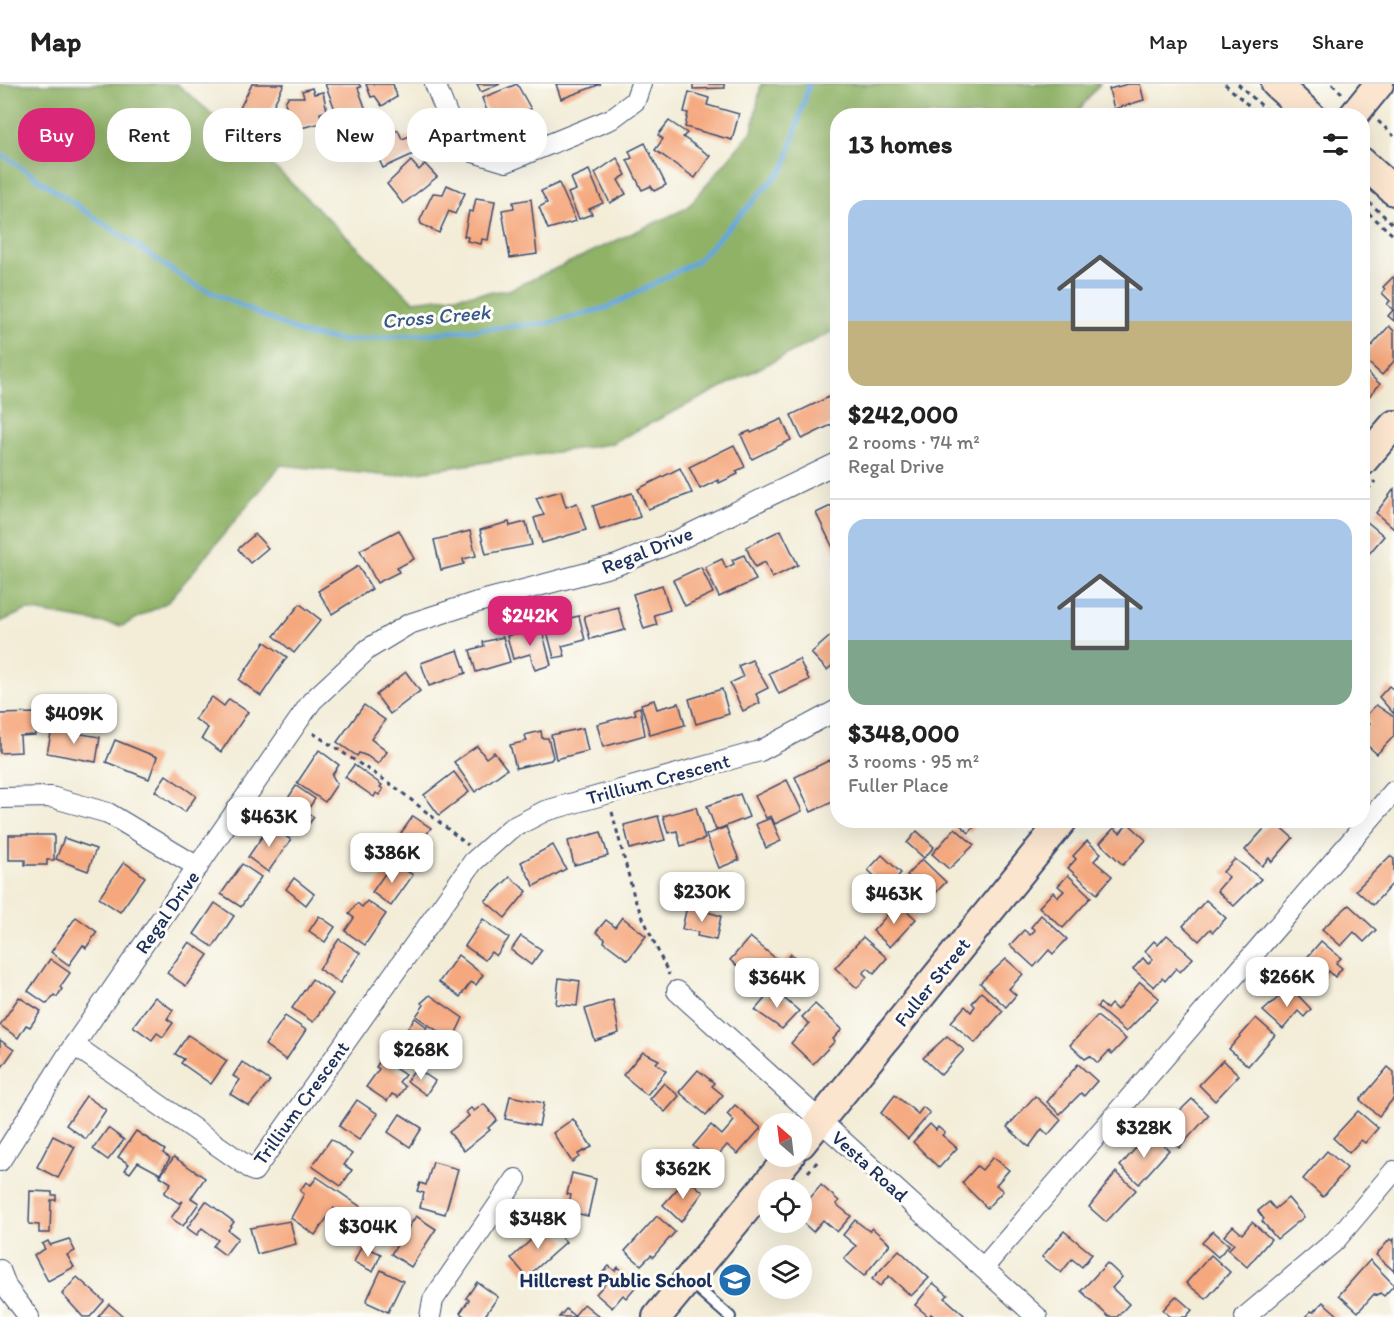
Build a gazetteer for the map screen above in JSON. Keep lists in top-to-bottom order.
{
  "streets": {
    "street": [
      "Regal Drive",
      "Trillium Crescent",
      "Fuller Street",
      "Vesta Road"
    ]
  },
  "crossings": [
    ["Regal Drive", "Trillium Crescent"],
    ["Fuller Street", "Vesta Road"]
  ],
  "water": ["Cross Creek"],
  "places": {
    "school or university": ["Hillcrest Public School"]
  },
  "north": "top left",
  "page": {
    "header": "Map",
    "nav": ["Map", "Layers", "Share"],
    "chip": [
      "Buy",
      "Rent",
      "Filters",
      "New",
      "Apartment"
    ],
    "heading": "13 homes",
    "list": [
      {
        "name": "$242,000",
        "note": "2 rooms · 74 m² · Regal Drive"
      },
      {
        "name": "$348,000",
        "note": "3 rooms · 95 m² · Fuller Place"
      }
    ],
    "price": [
      "$242K",
      "$409K",
      "$463K",
      "$386K",
      "$230K",
      "$463K",
      "$266K",
      "$364K",
      "$268K",
      "$328K",
      "$362K",
      "$348K",
      "$304K"
    ]
  }
}
